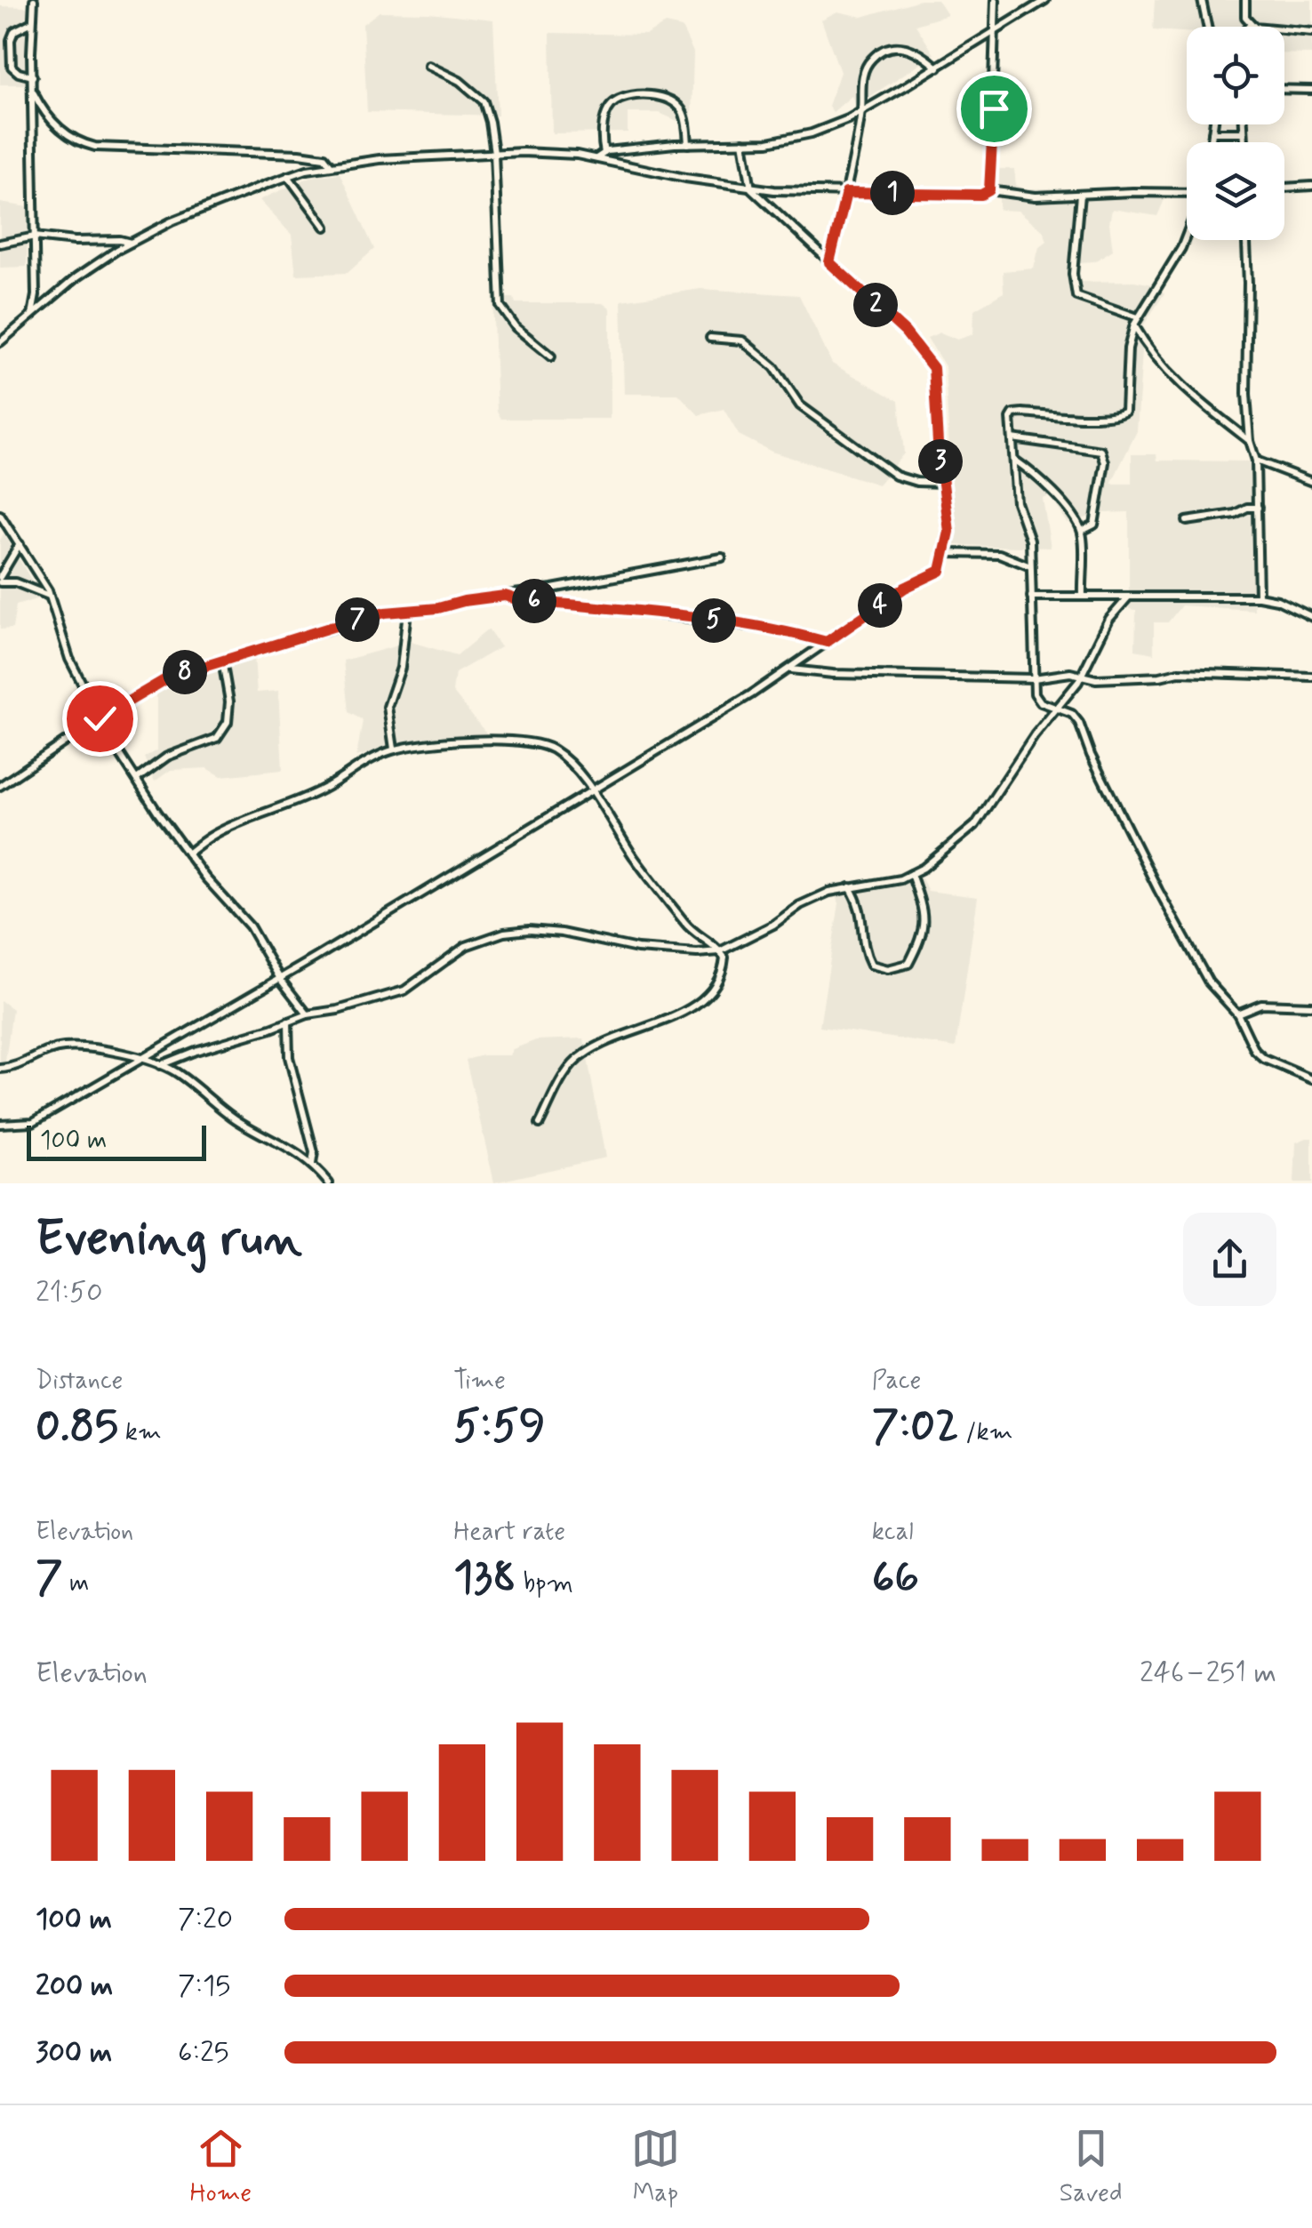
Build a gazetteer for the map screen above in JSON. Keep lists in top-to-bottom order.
{
  "scale_bar": "100 m",
  "page": {
    "pins": [
      "1",
      "2",
      "3",
      "6",
      "4",
      "7",
      "5",
      "8"
    ],
    "scale": "100 m",
    "heading": ["Evening run", "21:50"],
    "stats": [
      ["Distance", "0.85 km"],
      ["Time", "5:59"],
      ["Pace", "7:02 /km"],
      ["Elevation", "7 m"],
      ["Heart rate", "138 bpm"],
      ["kcal", "66"]
    ],
    "chart": ["Elevation", "246–251 m"],
    "list": [
      {
        "name": "100 m",
        "note": "7:20"
      },
      {
        "name": "200 m",
        "note": "7:15"
      },
      {
        "name": "300 m",
        "note": "6:25"
      }
    ],
    "tabs": ["Home", "Map", "Saved"]
  }
}
